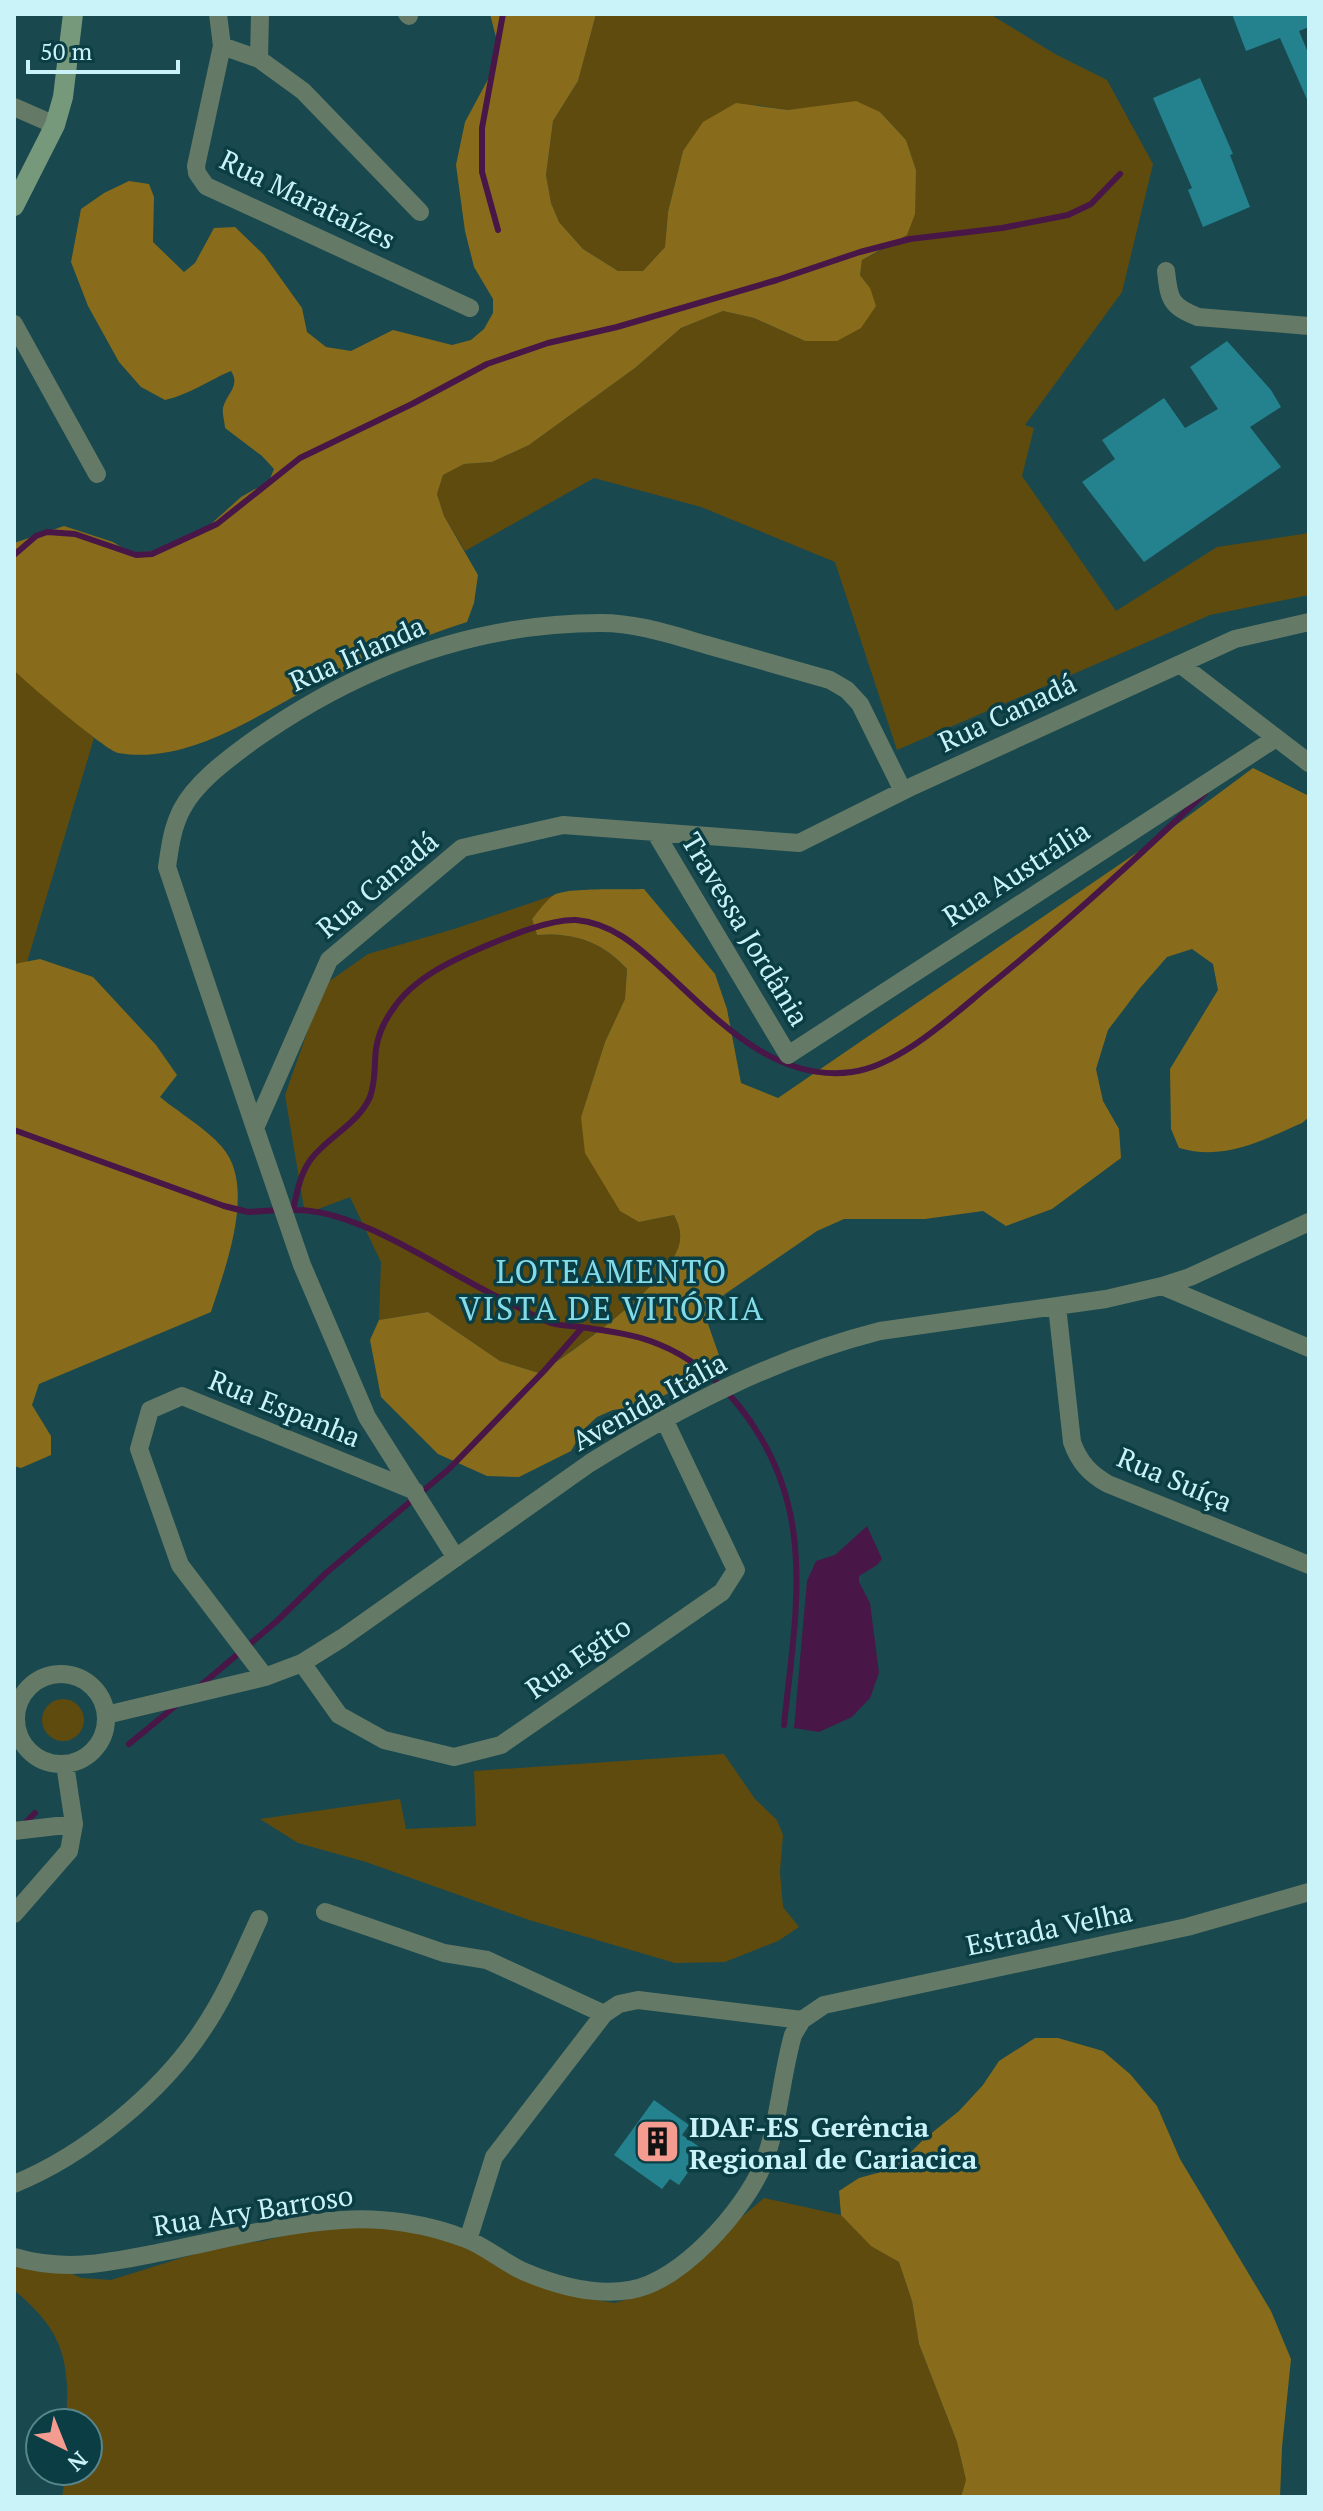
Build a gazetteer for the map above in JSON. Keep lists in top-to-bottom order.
{
  "streets": {
    "street": [
      "Rua Marataízes",
      "Rua Irlanda",
      "Rua Canadá",
      "Rua Austrália",
      "Travessa Jordânia",
      "Avenida Itália",
      "Rua Espanha",
      "Rua Suíça",
      "Rua Egito",
      "Estrada Velha",
      "Rua Ary Barroso"
    ]
  },
  "crossings": [
    ["Rua Irlanda", "Rua Canadá"],
    ["Rua Canadá", "Travessa Jordânia"],
    ["Rua Austrália", "Travessa Jordânia"],
    ["Avenida Itália", "Rua Espanha"],
    ["Avenida Itália", "Rua Suíça"],
    ["Avenida Itália", "Rua Egito"],
    ["Estrada Velha", "Rua Ary Barroso"]
  ],
  "districts": ["LOTEAMENTO VISTA DE VITÓRIA"],
  "places": {
    "building": ["IDAF-ES_Gerência Regional de Cariacica"]
  },
  "scale_bar": "50 m",
  "north": "bottom right"
}
